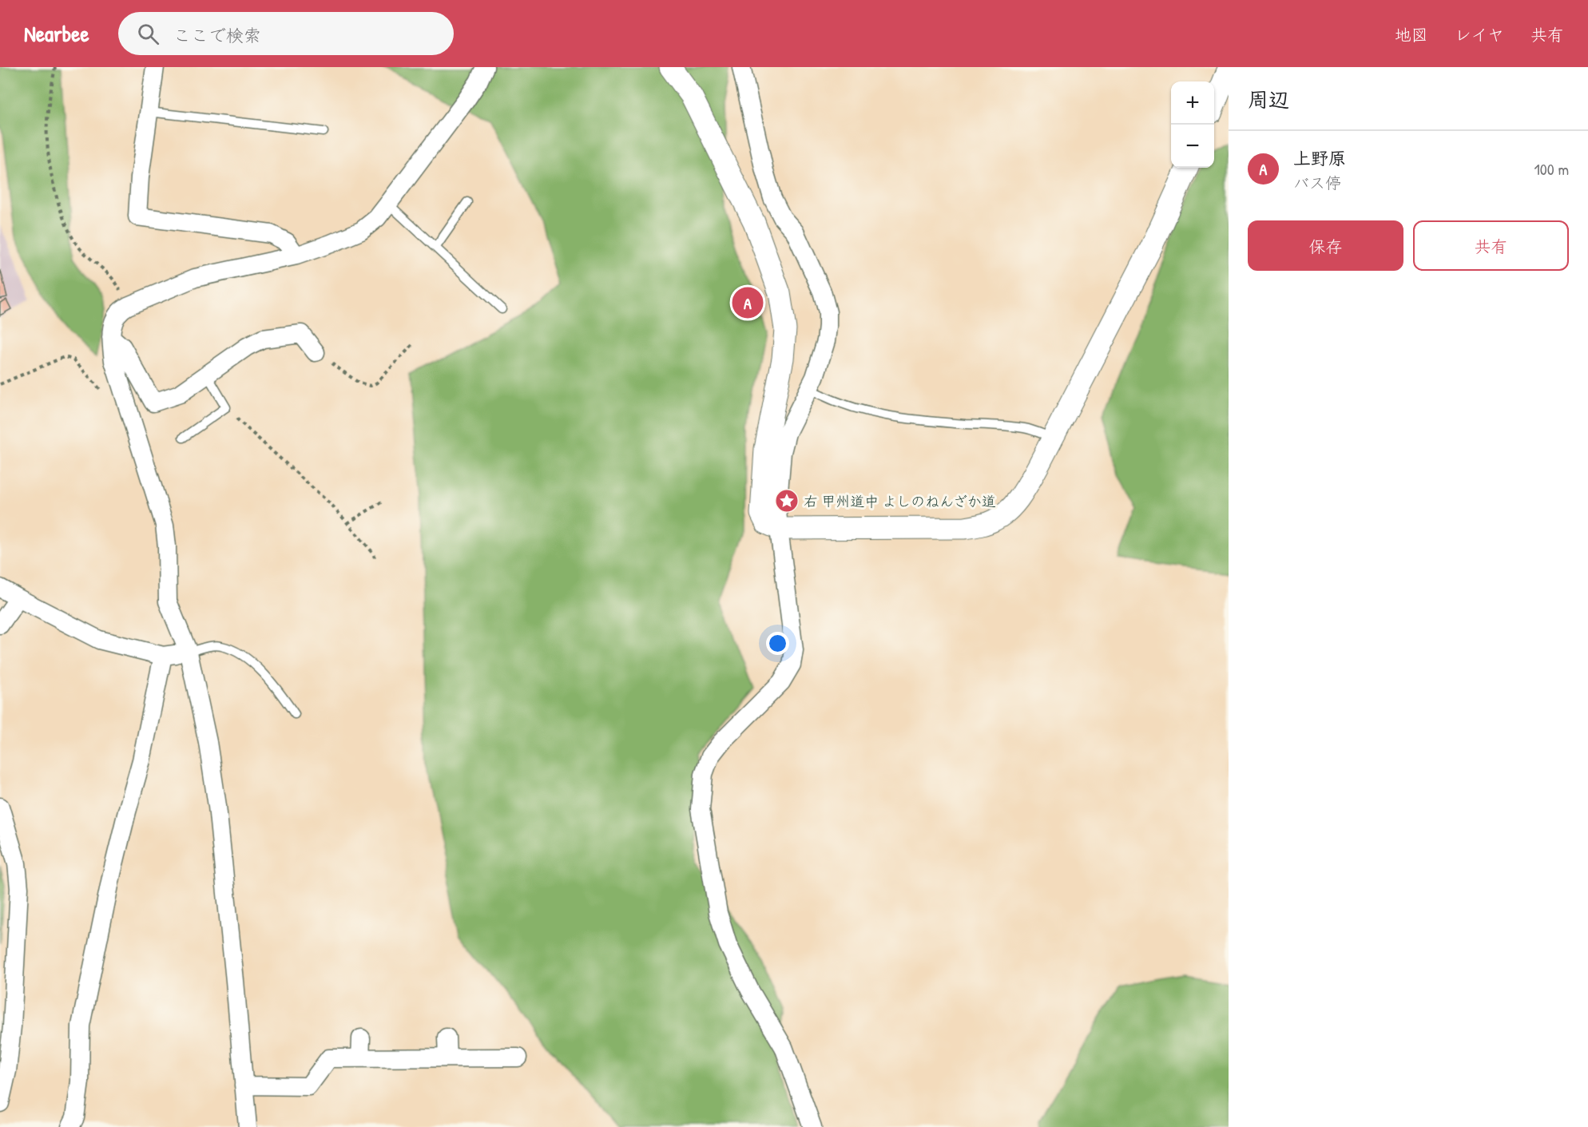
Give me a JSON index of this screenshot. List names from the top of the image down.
{
  "places": {
    "place": ["右 甲州道中 よしのねんざか道"]
  },
  "page": {
    "header": "Nearbee",
    "search": "ここで検索",
    "nav": ["地図", "レイヤ", "共有"],
    "heading": "周辺",
    "map_buttons": ["+", "−"],
    "list": [
      {
        "mark": "A",
        "name": "上野原",
        "note": "バス停",
        "value": "100 m"
      }
    ],
    "buttons": ["保存", "共有"],
    "pins": "A"
  }
}
